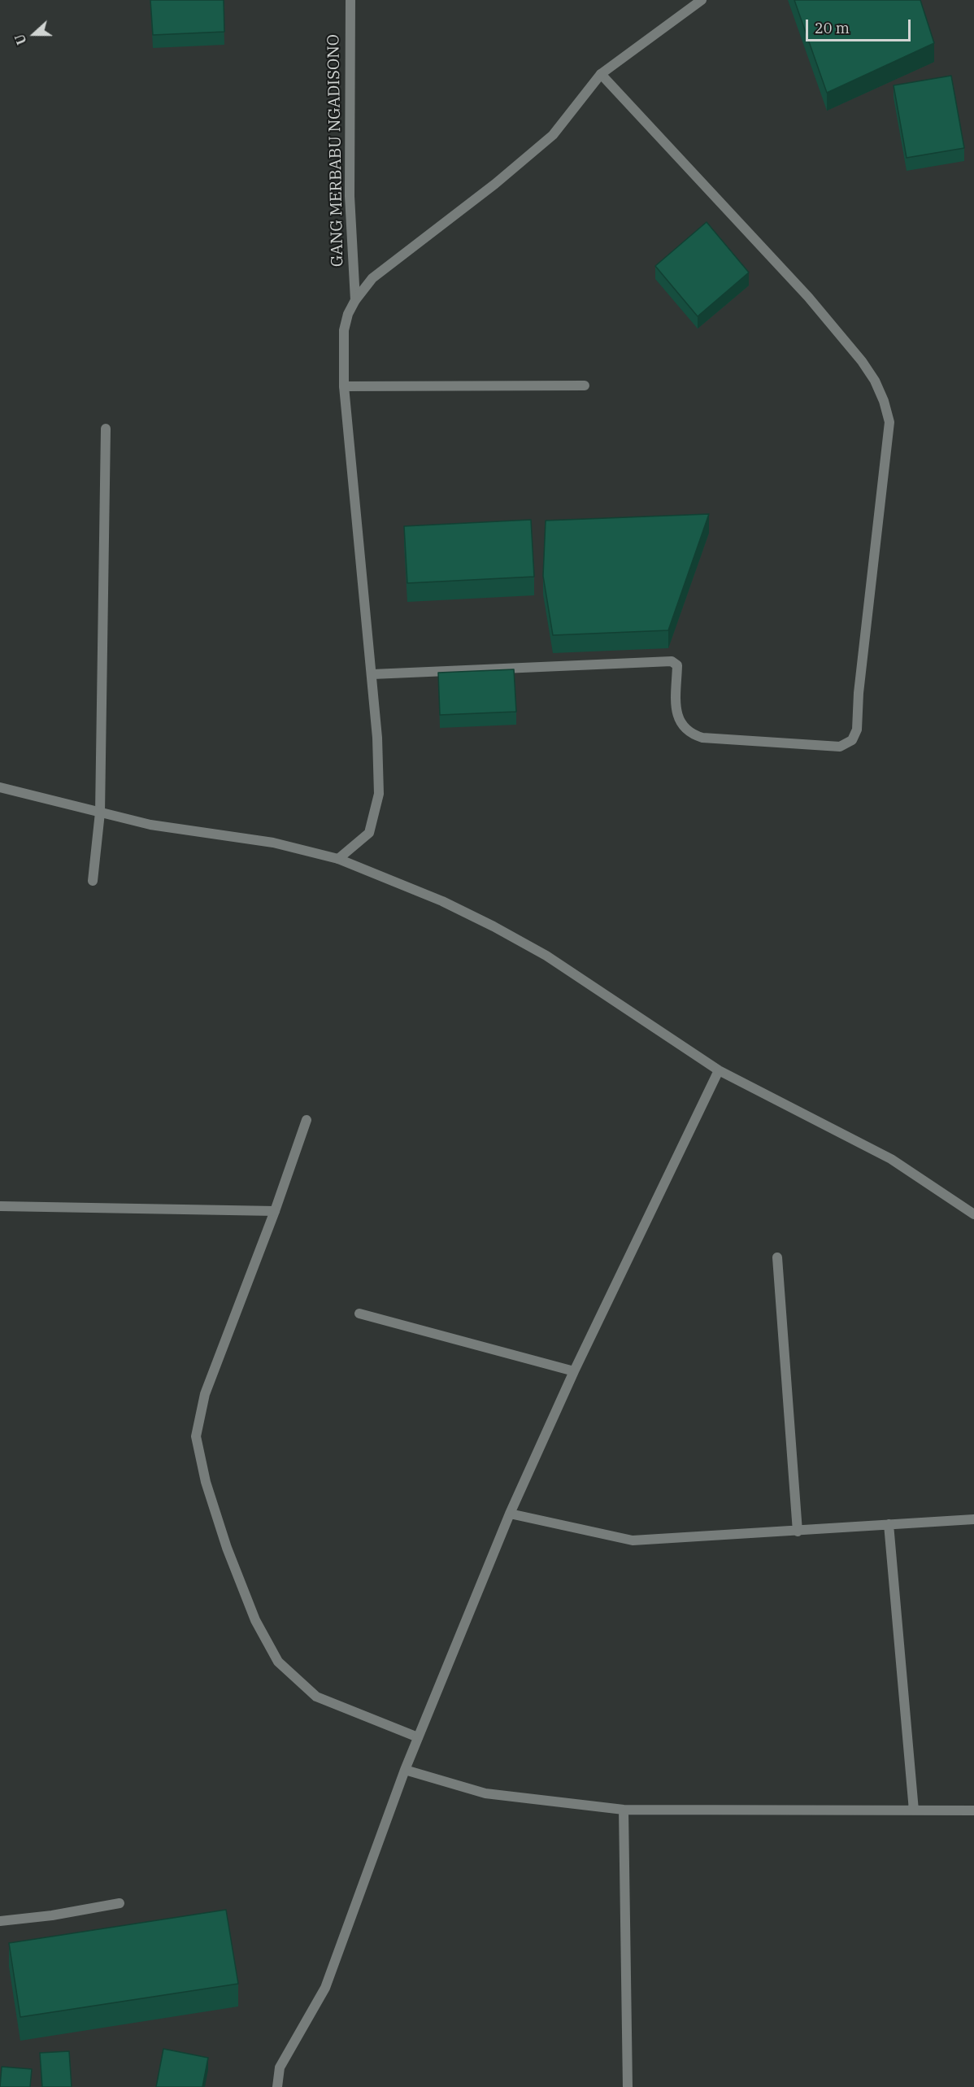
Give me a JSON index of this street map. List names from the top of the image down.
{
  "streets": {
    "street": ["GANG MERBABU NGADISONO"]
  },
  "scale_bar": "20 m",
  "north": "left"
}
